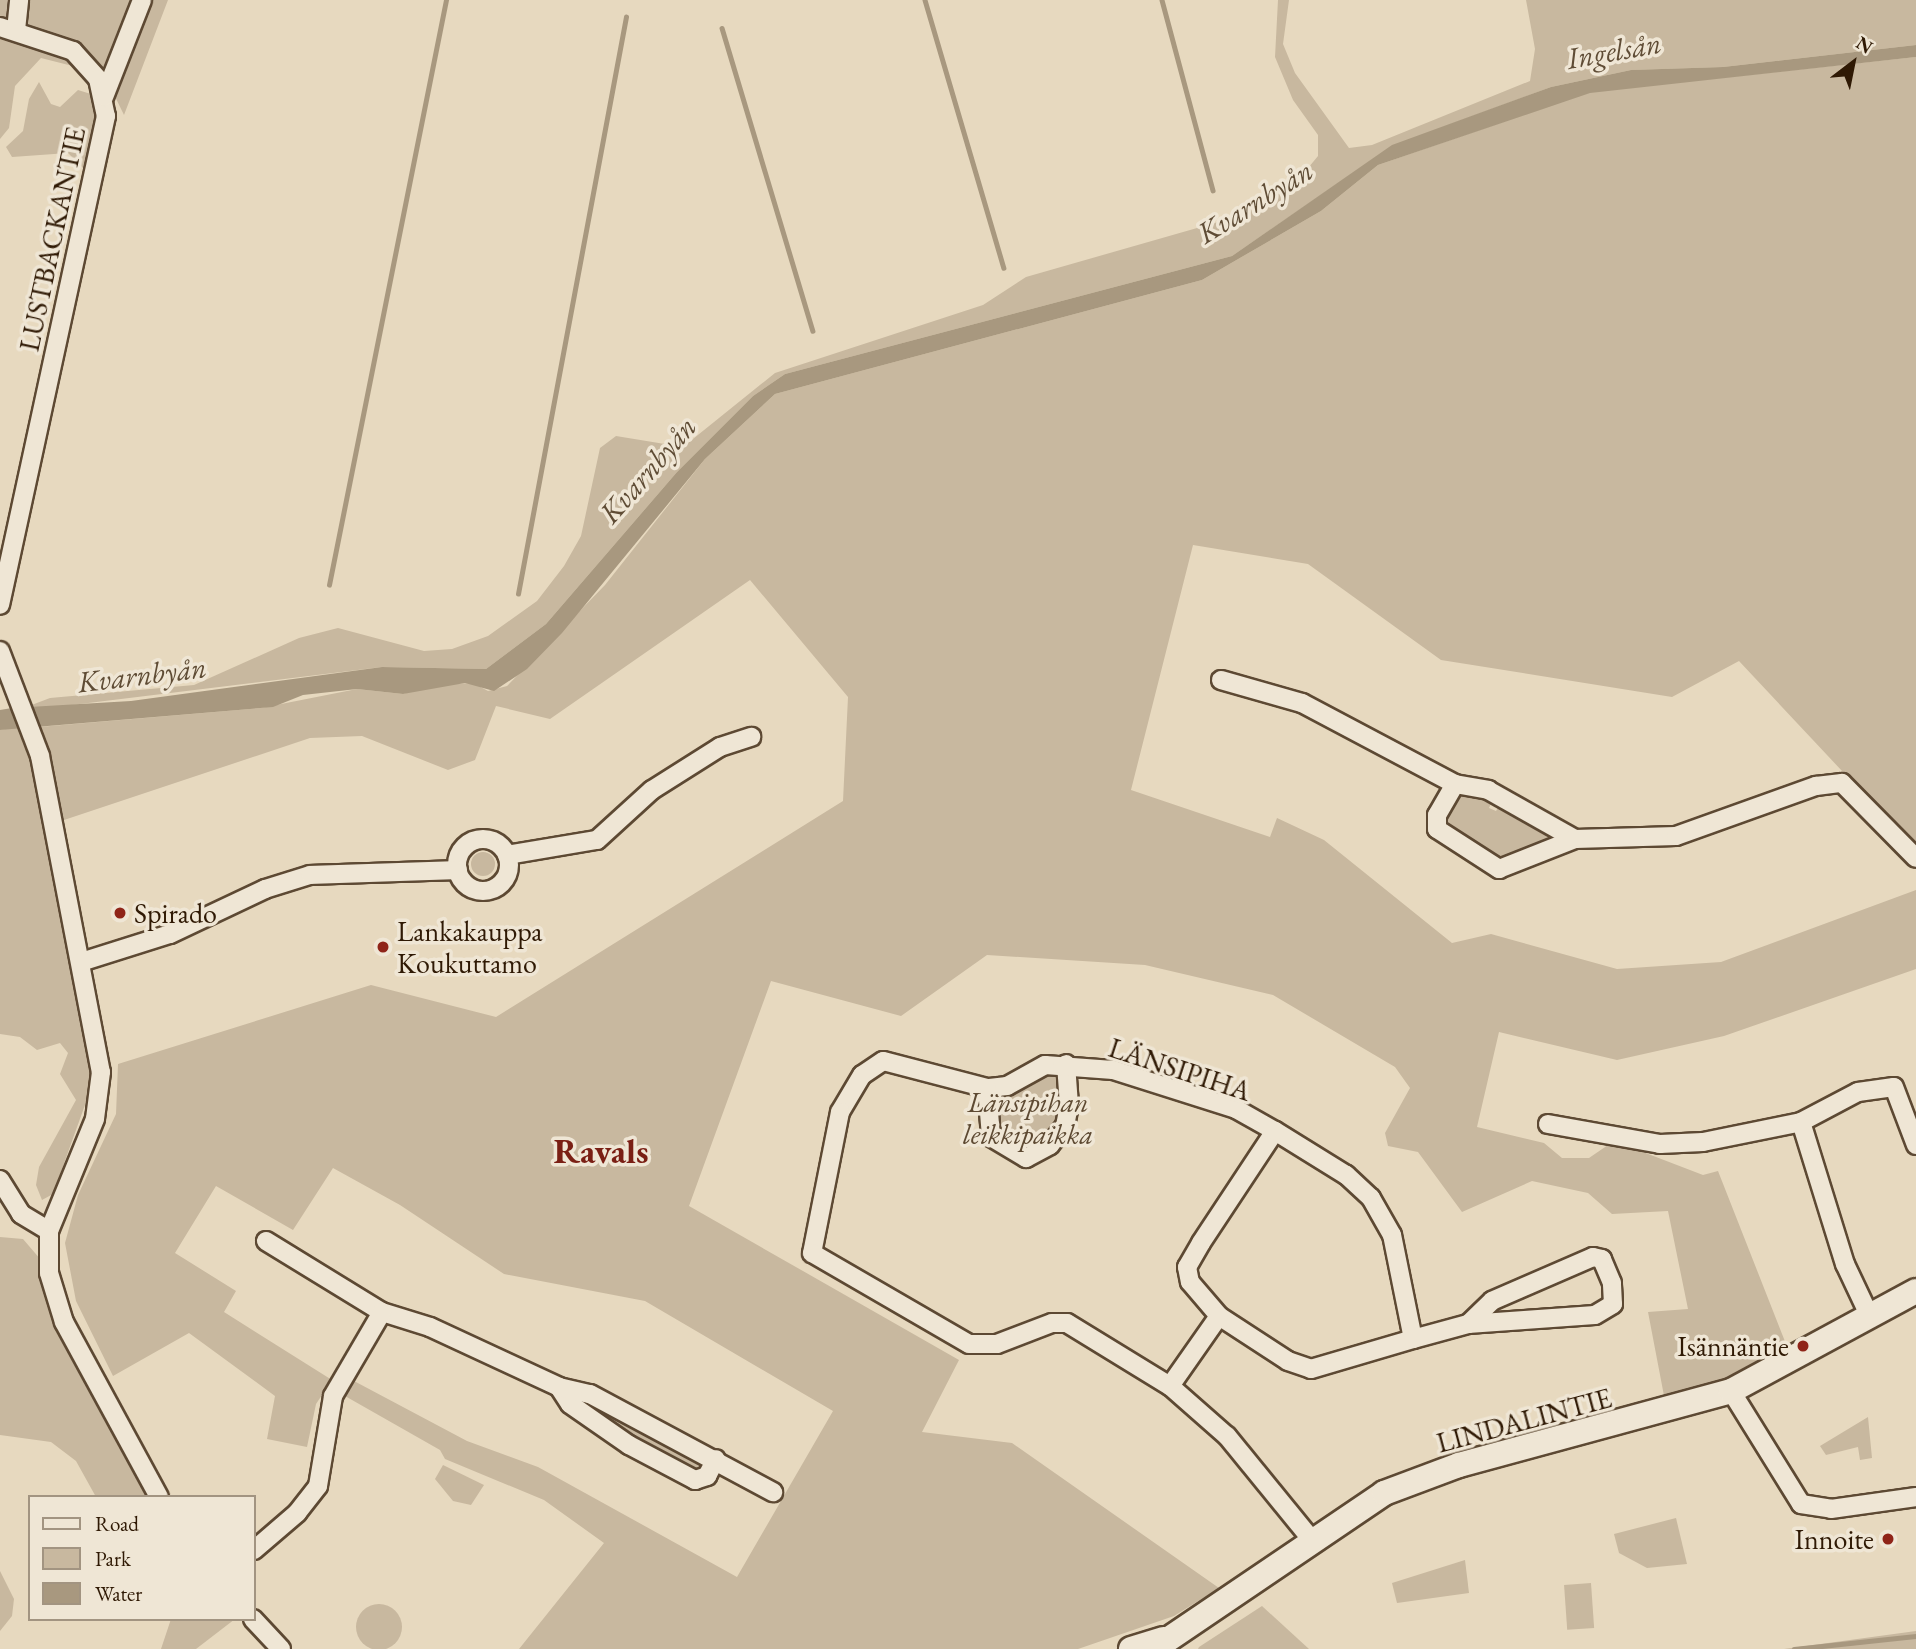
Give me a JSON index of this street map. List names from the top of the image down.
{
  "streets": {
    "street": ["LUSTBACKANTIE", "LÄNSIPIHA", "LINDALINTIE"]
  },
  "districts": ["Ravals"],
  "water": ["Ingelsån", "Kvarnbyån"],
  "parks": ["Länsipihan leikkipaikka"],
  "places": [
    "Spirado",
    "Lankakauppa Koukuttamo",
    "Isännäntie",
    "Innoite"
  ],
  "legend": ["Road", "Park", "Water"],
  "north": "top right"
}
